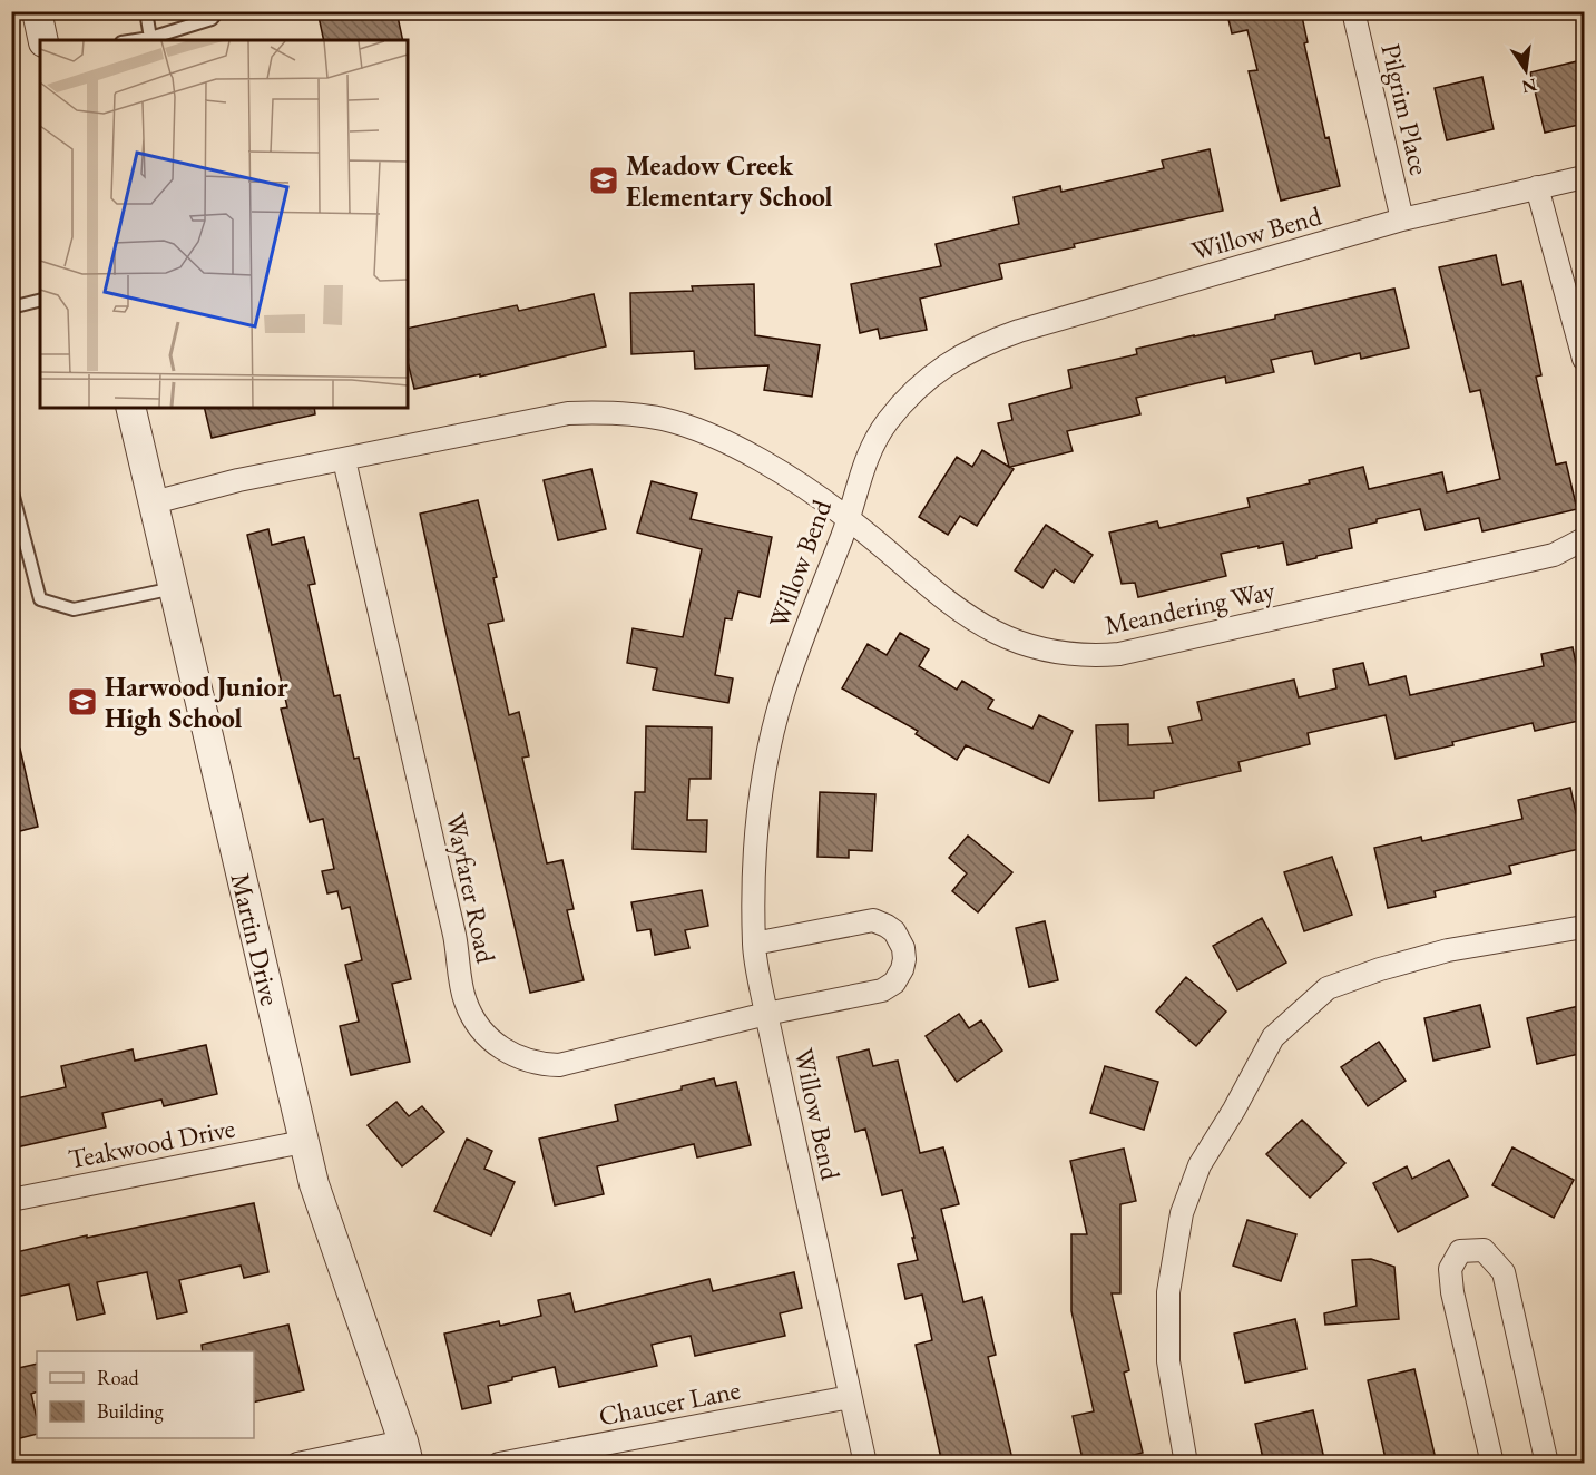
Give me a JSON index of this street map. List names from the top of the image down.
{
  "streets": {
    "street": [
      "Pilgrim Place",
      "Willow Bend",
      "Meandering Way",
      "Wayfarer Road",
      "Martin Drive",
      "Teakwood Drive",
      "Chaucer Lane"
    ]
  },
  "crossings": [
    ["Pilgrim Place", "Willow Bend"],
    ["Willow Bend", "Meandering Way"],
    ["Willow Bend", "Wayfarer Road"],
    ["Willow Bend", "Chaucer Lane"],
    ["Meandering Way", "Wayfarer Road"],
    ["Meandering Way", "Martin Drive"],
    ["Martin Drive", "Teakwood Drive"]
  ],
  "places": {
    "school or university": ["Meadow Creek Elementary School", "Harwood Junior High School"]
  },
  "legend": ["Road", "Building"],
  "north": "bottom"
}
